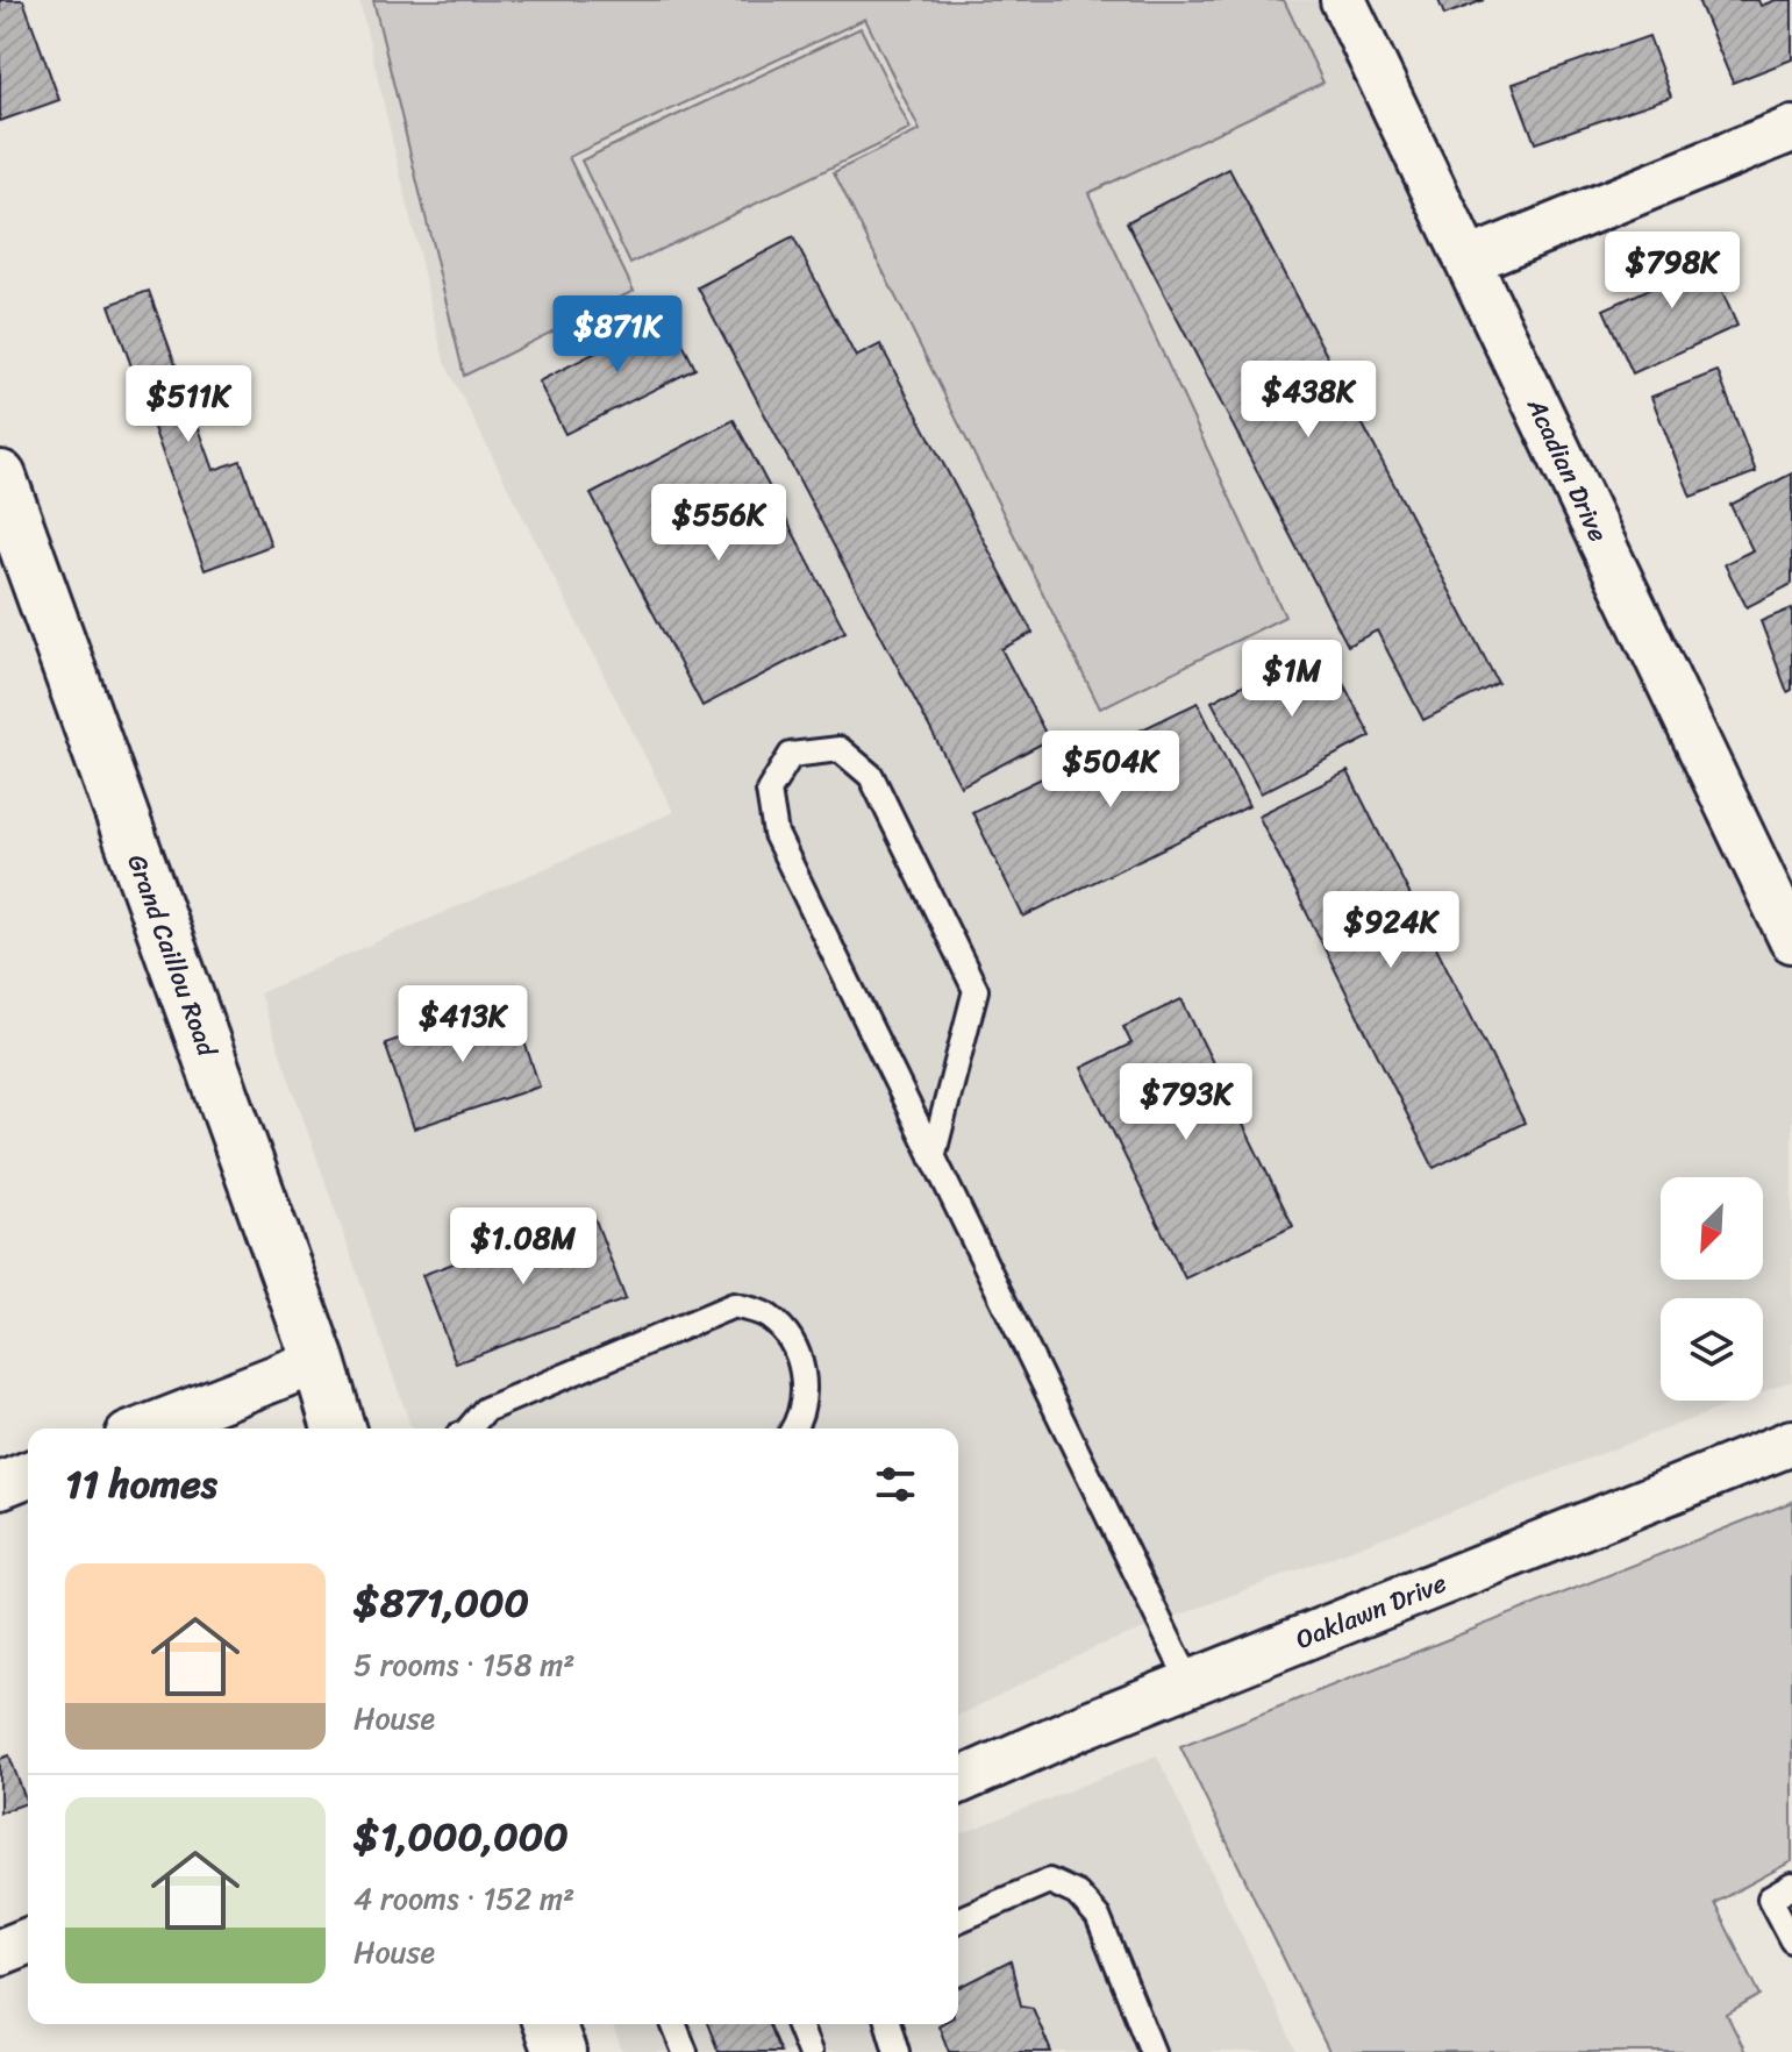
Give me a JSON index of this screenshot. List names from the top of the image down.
{
  "streets": {
    "main road": ["Grand Caillou Road"],
    "street": ["Acadian Drive", "Oaklawn Drive"]
  },
  "north": "bottom left",
  "page": {
    "price": [
      "$798K",
      "$871K",
      "$438K",
      "$511K",
      "$556K",
      "$1M",
      "$504K",
      "$924K",
      "$413K",
      "$793K",
      "$1.08M"
    ],
    "heading": "11 homes",
    "list": [
      {
        "name": "$871,000",
        "note": "5 rooms · 158 m² · House"
      },
      {
        "name": "$1,000,000",
        "note": "4 rooms · 152 m² · House"
      }
    ]
  }
}
